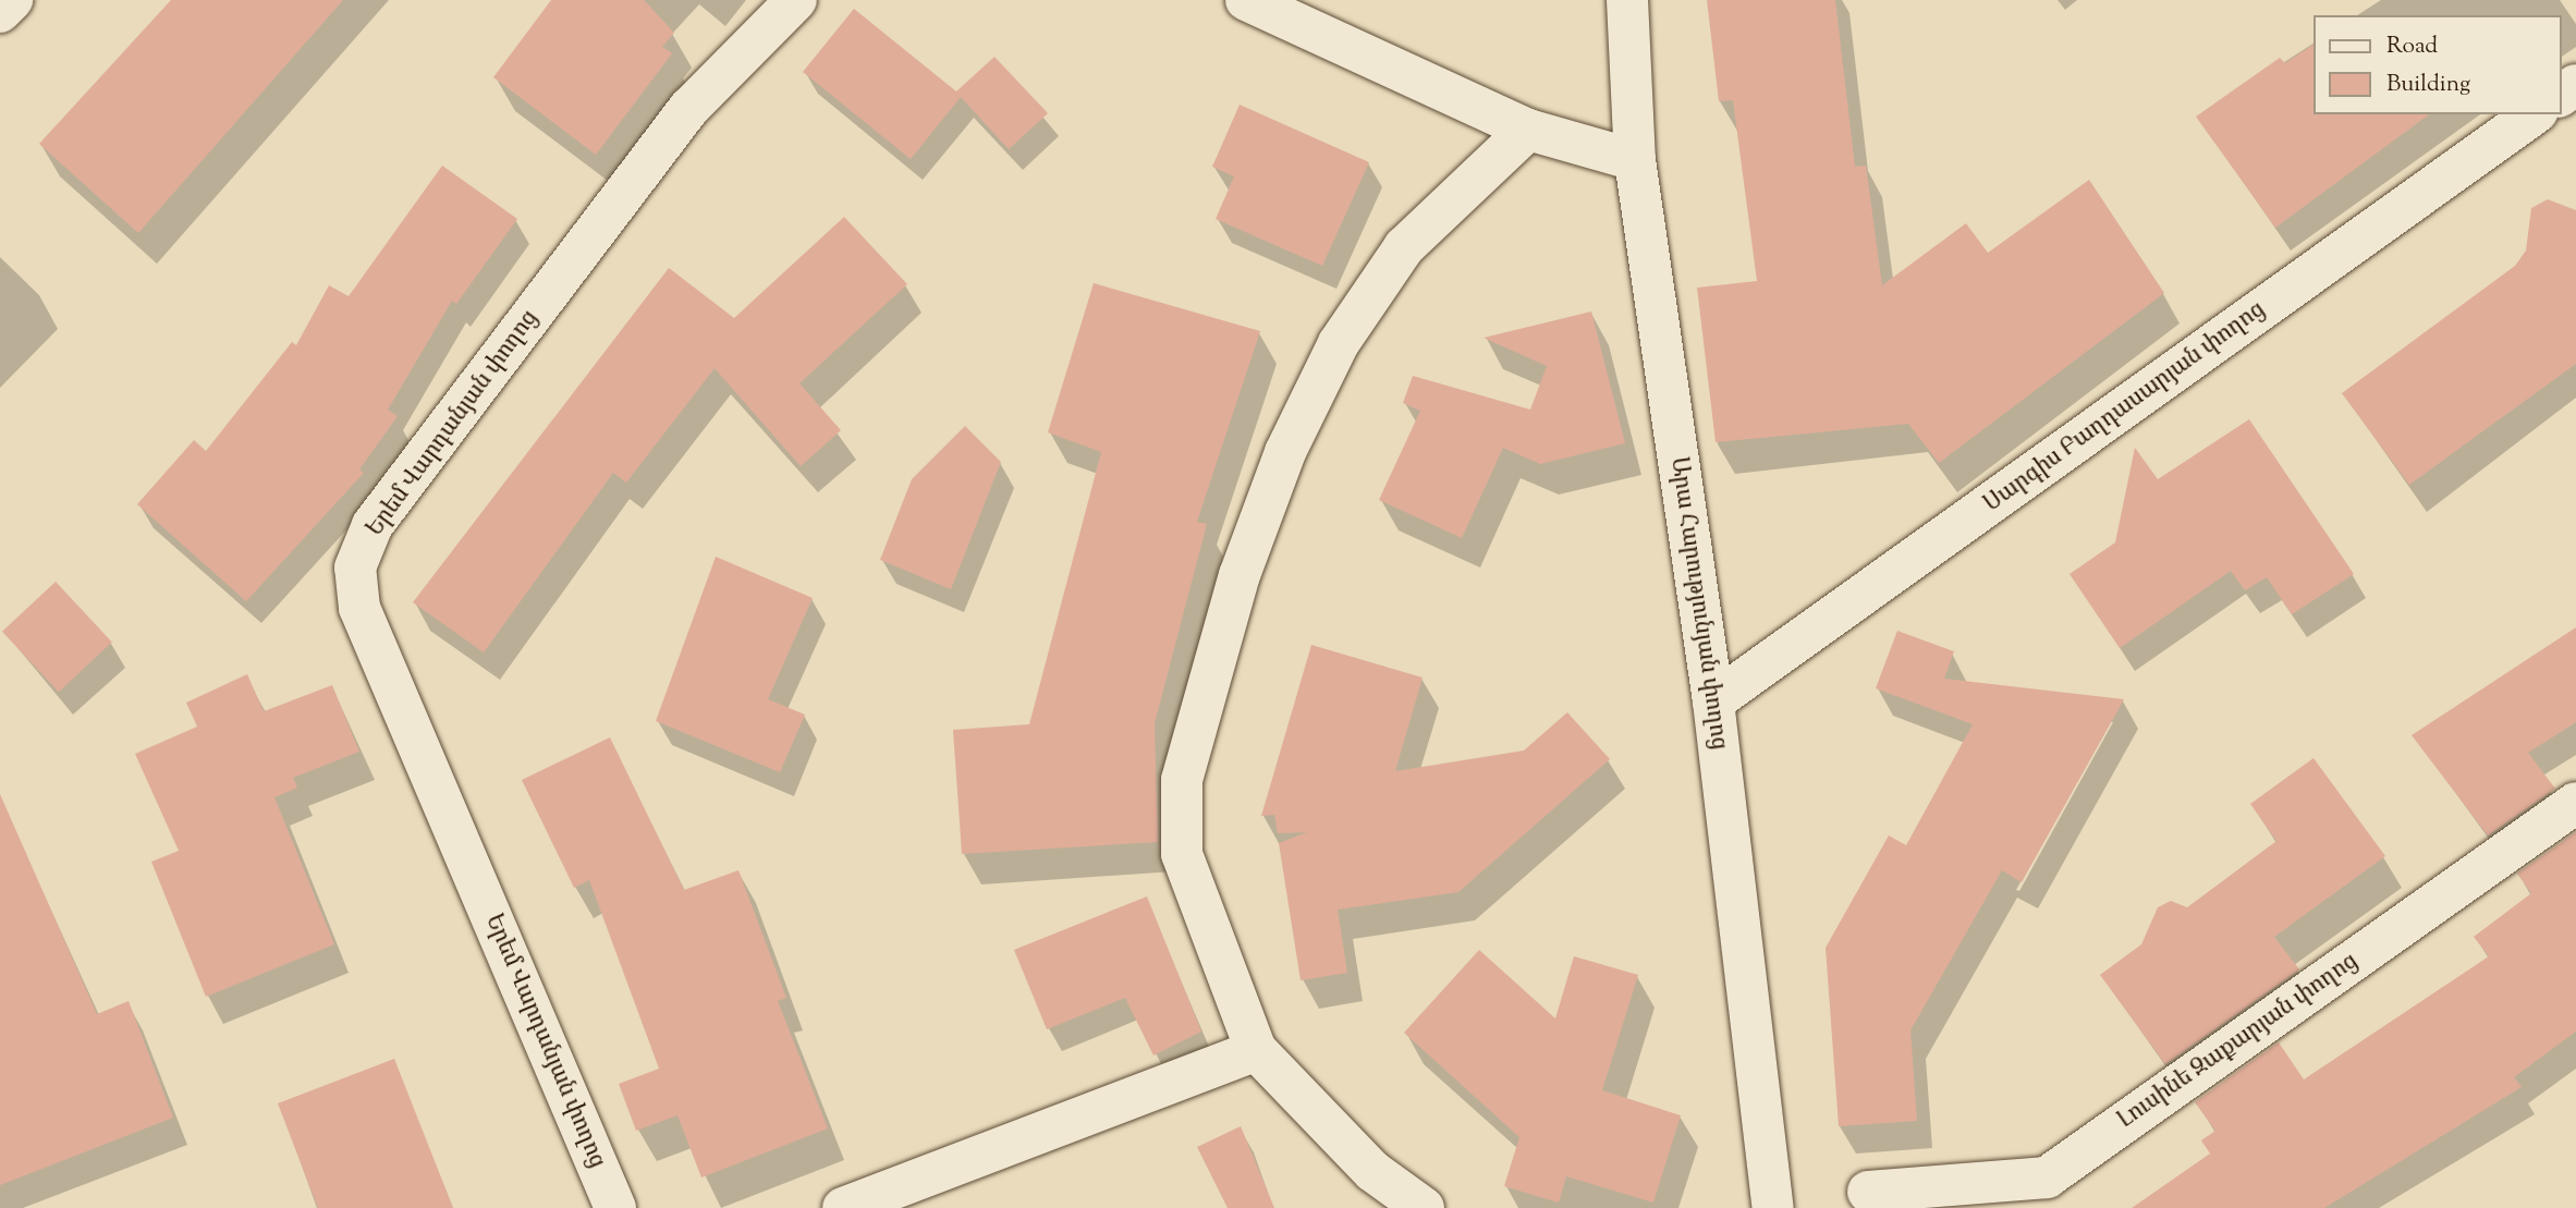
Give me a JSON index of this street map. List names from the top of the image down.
{
  "streets": {
    "street": [
      "Սարգիս Բաղդասարյան փողոց",
      "Երեմ Վարդանյան փողոց",
      "Արա Հարությունյան փողոց",
      "Լուսինե Զաքարյան փողոց"
    ]
  },
  "crossings": [
    ["Սարգիս Բաղդասարյան փողոց", "Արա Հարությունյան փողոց"]
  ],
  "legend": ["Road", "Building"]
}
